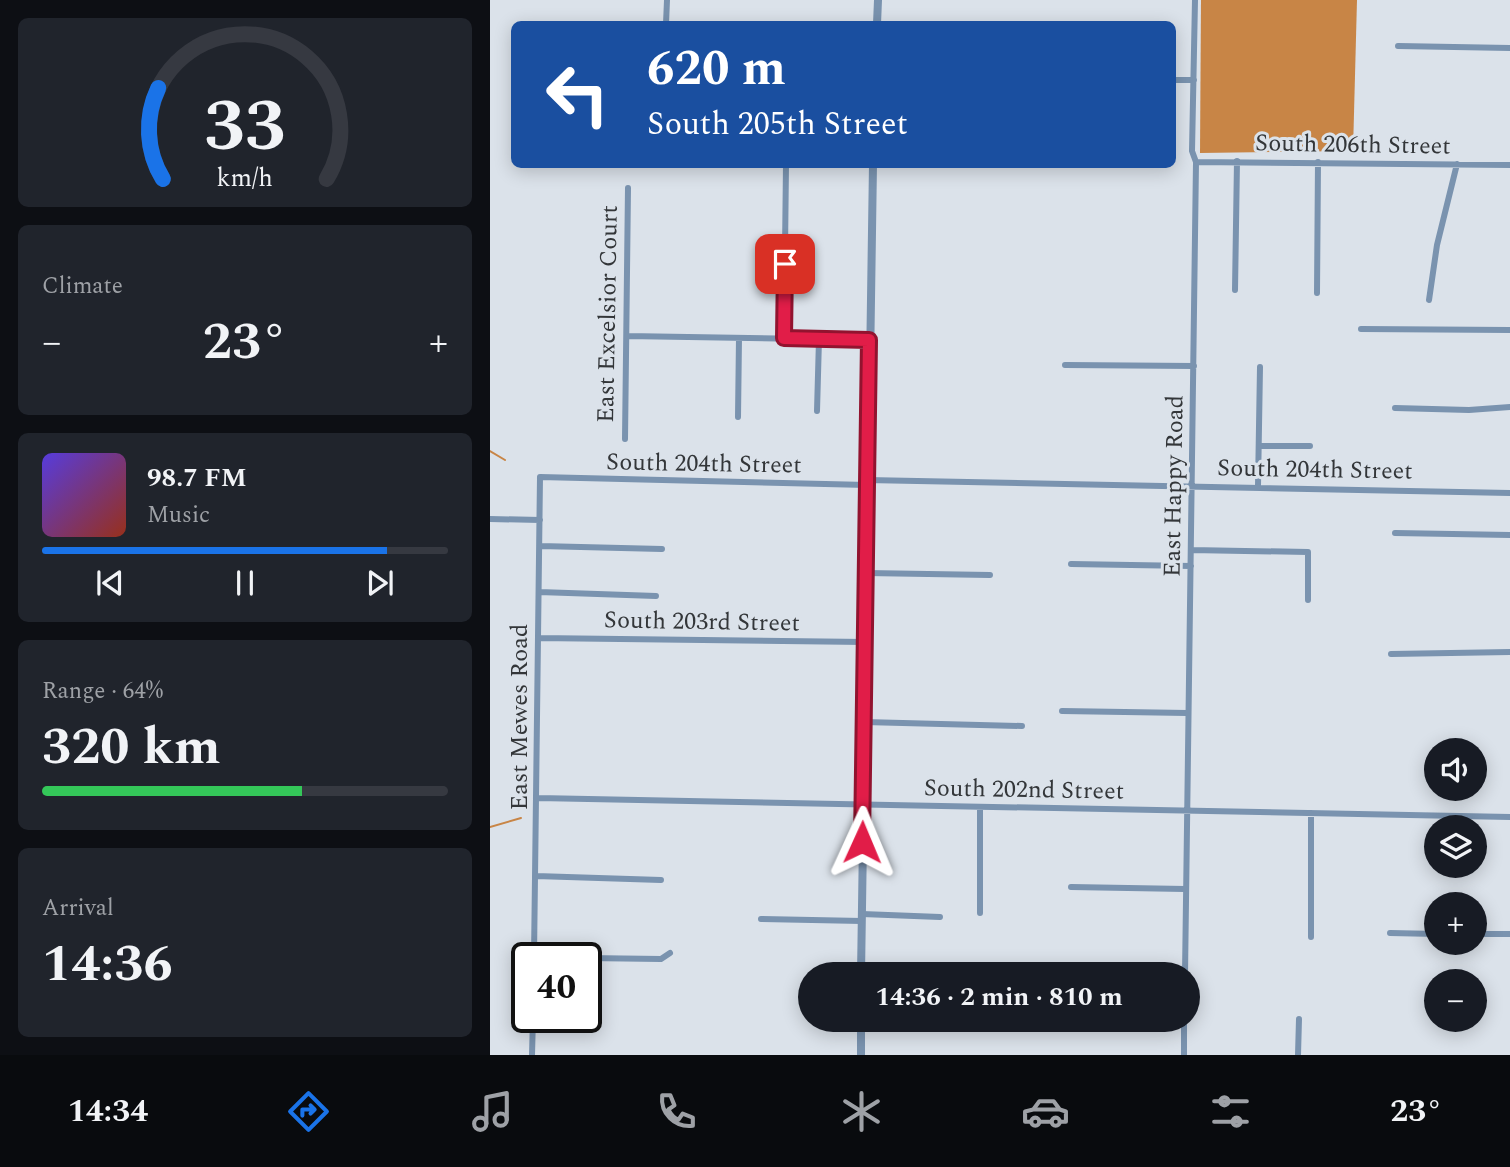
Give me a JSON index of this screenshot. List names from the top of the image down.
{
  "streets": {
    "street": [
      "South 206th Street",
      "East Excelsior Court",
      "South 204th Street",
      "East Happy Road",
      "South 203rd Street",
      "East Mewes Road",
      "South 202nd Street"
    ]
  },
  "crossings": [
    ["South 206th Street", "East Happy Road"],
    ["South 204th Street", "East Happy Road"],
    ["South 204th Street", "East Mewes Road"],
    ["East Happy Road", "South 202nd Street"],
    ["South 203rd Street", "East Mewes Road"],
    ["East Mewes Road", "South 202nd Street"]
  ],
  "page": {
    "turn": ["620 m", "South 205th Street"],
    "tile": [
      "Climate",
      ["Range · 64%", "320 km"],
      ["Arrival", "14:36"]
    ],
    "heat": ["−", "23°", "+"],
    "song": ["98.7 FM", "Music"],
    "map_buttons": ["+", "−"],
    "limit": "40",
    "trip": "14:36 · 2 min · 810 m",
    "tabs": ["14:34", "23°"],
    "gauge": ["33", "km/h"]
  }
}
